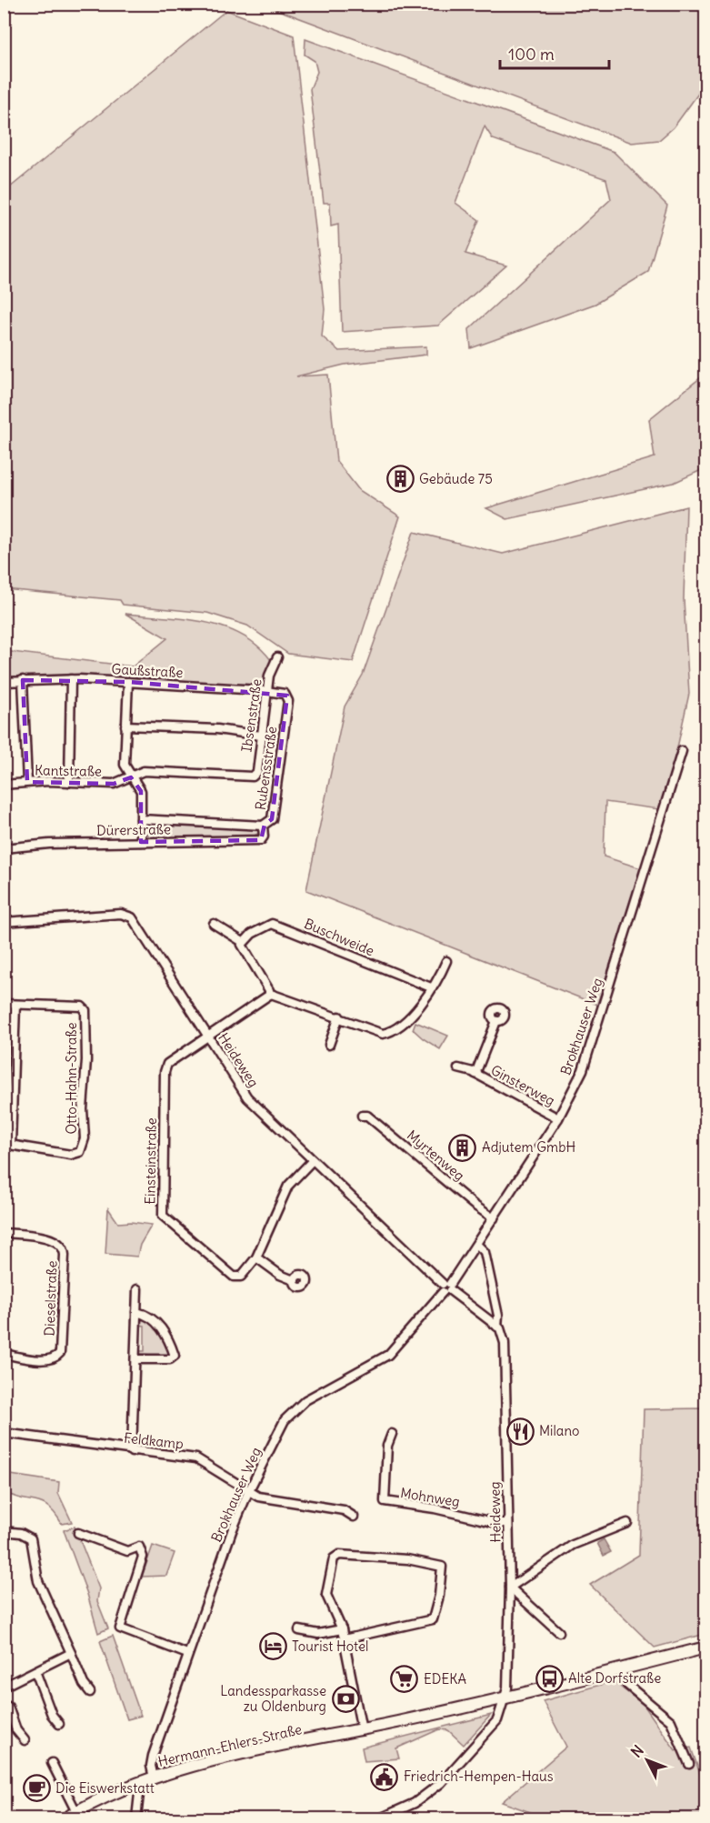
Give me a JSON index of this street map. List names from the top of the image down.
{
  "streets": {
    "street": [
      "Gaußstraße",
      "Ibsenstraße",
      "Rubensstraße",
      "Kantstraße",
      "Dürerstraße",
      "Buschweide",
      "Brokhauser Weg",
      "Heideweg",
      "Otto-Hahn-Straße",
      "Ginsterweg",
      "Myrtenweg",
      "Einsteinstraße",
      "Dieselstraße",
      "Feldkamp",
      "Mohnweg",
      "Hermann-Ehlers-Straße"
    ]
  },
  "crossings": [
    ["Gaußstraße", "Ibsenstraße"],
    ["Gaußstraße", "Rubensstraße"],
    ["Ibsenstraße", "Kantstraße"],
    ["Rubensstraße", "Dürerstraße"],
    ["Brokhauser Weg", "Heideweg"],
    ["Brokhauser Weg", "Ginsterweg"],
    ["Brokhauser Weg", "Myrtenweg"],
    ["Brokhauser Weg", "Feldkamp"],
    ["Brokhauser Weg", "Hermann-Ehlers-Straße"],
    ["Heideweg", "Einsteinstraße"],
    ["Heideweg", "Mohnweg"],
    ["Heideweg", "Hermann-Ehlers-Straße"]
  ],
  "places": {
    "building": ["Gebäude 75", "Adjutem GmbH"],
    "restaurant": ["Milano"],
    "hotel": ["Tourist Hotel"],
    "bus stop": ["Alte Dorfstraße"],
    "supermarket": ["EDEKA"],
    "bank": ["Landessparkasse zu Oldenburg"],
    "public building": ["Friedrich-Hempen-Haus"],
    "cafe": ["Die Eiswerkstatt"]
  },
  "scale_bar": "100 m",
  "north": "top left"
}
